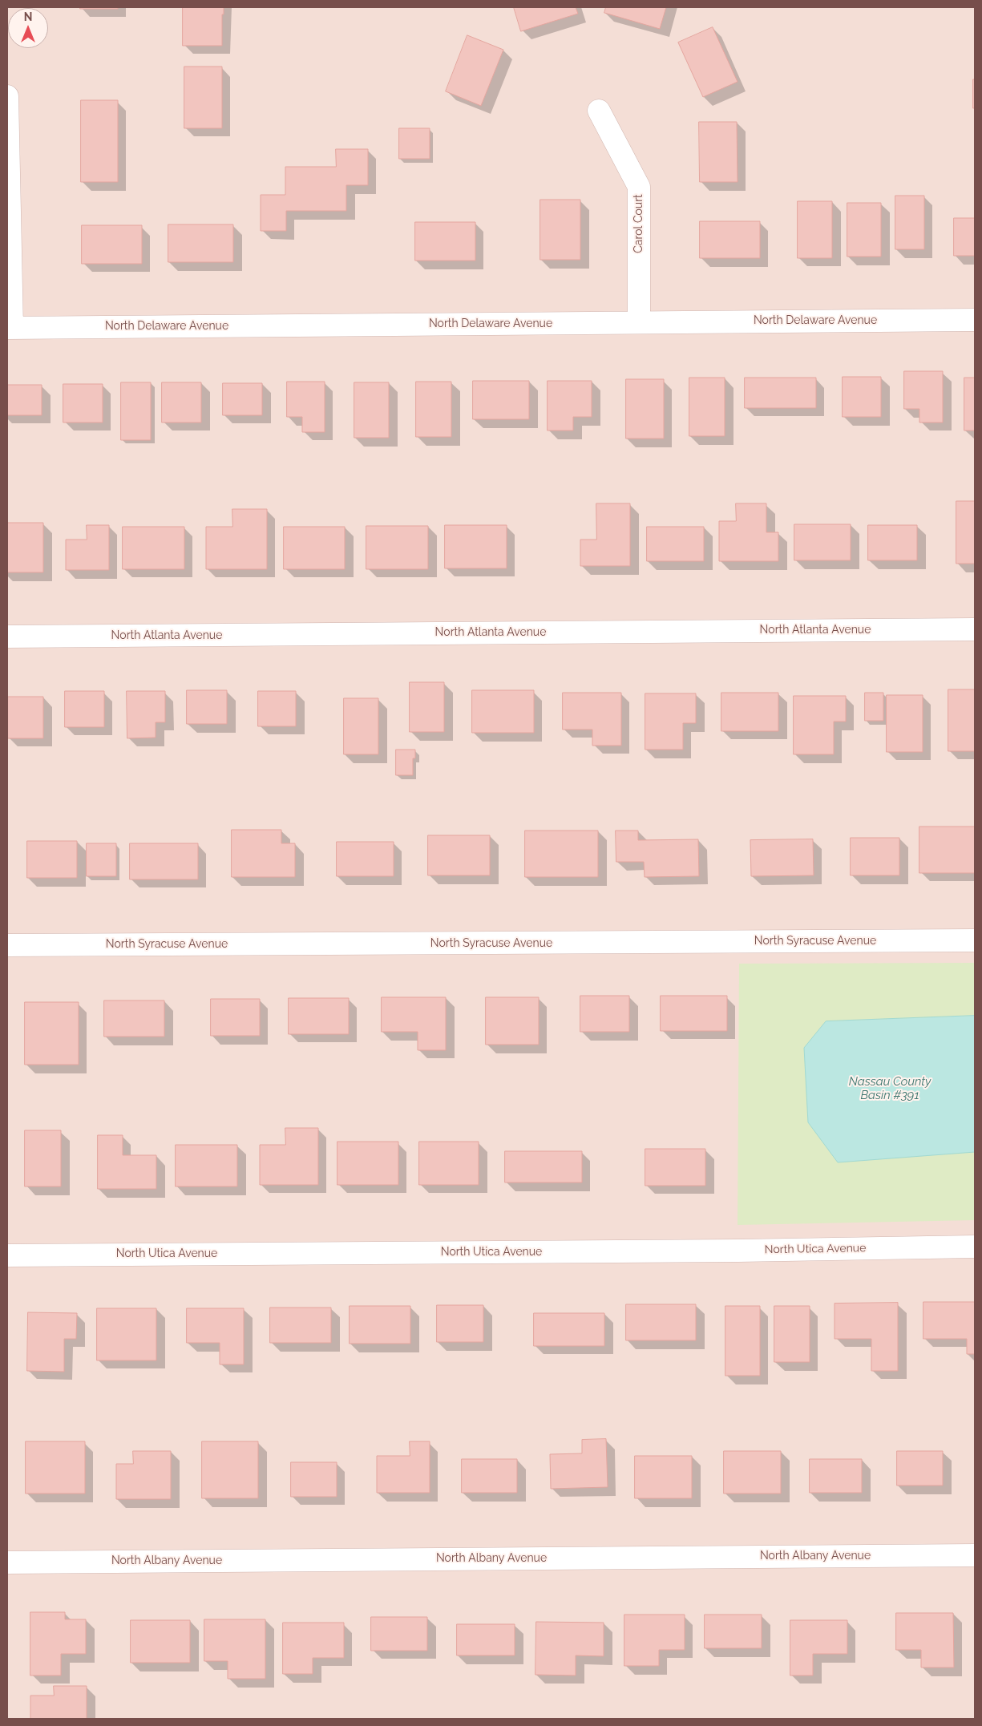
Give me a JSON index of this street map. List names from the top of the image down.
{
  "streets": {
    "street": [
      "Carol Court",
      "North Delaware Avenue",
      "North Atlanta Avenue",
      "North Syracuse Avenue",
      "North Utica Avenue",
      "North Albany Avenue"
    ]
  },
  "crossings": [
    ["Carol Court", "North Delaware Avenue"]
  ],
  "water": ["Nassau County Basin #391"],
  "north": "top"
}
